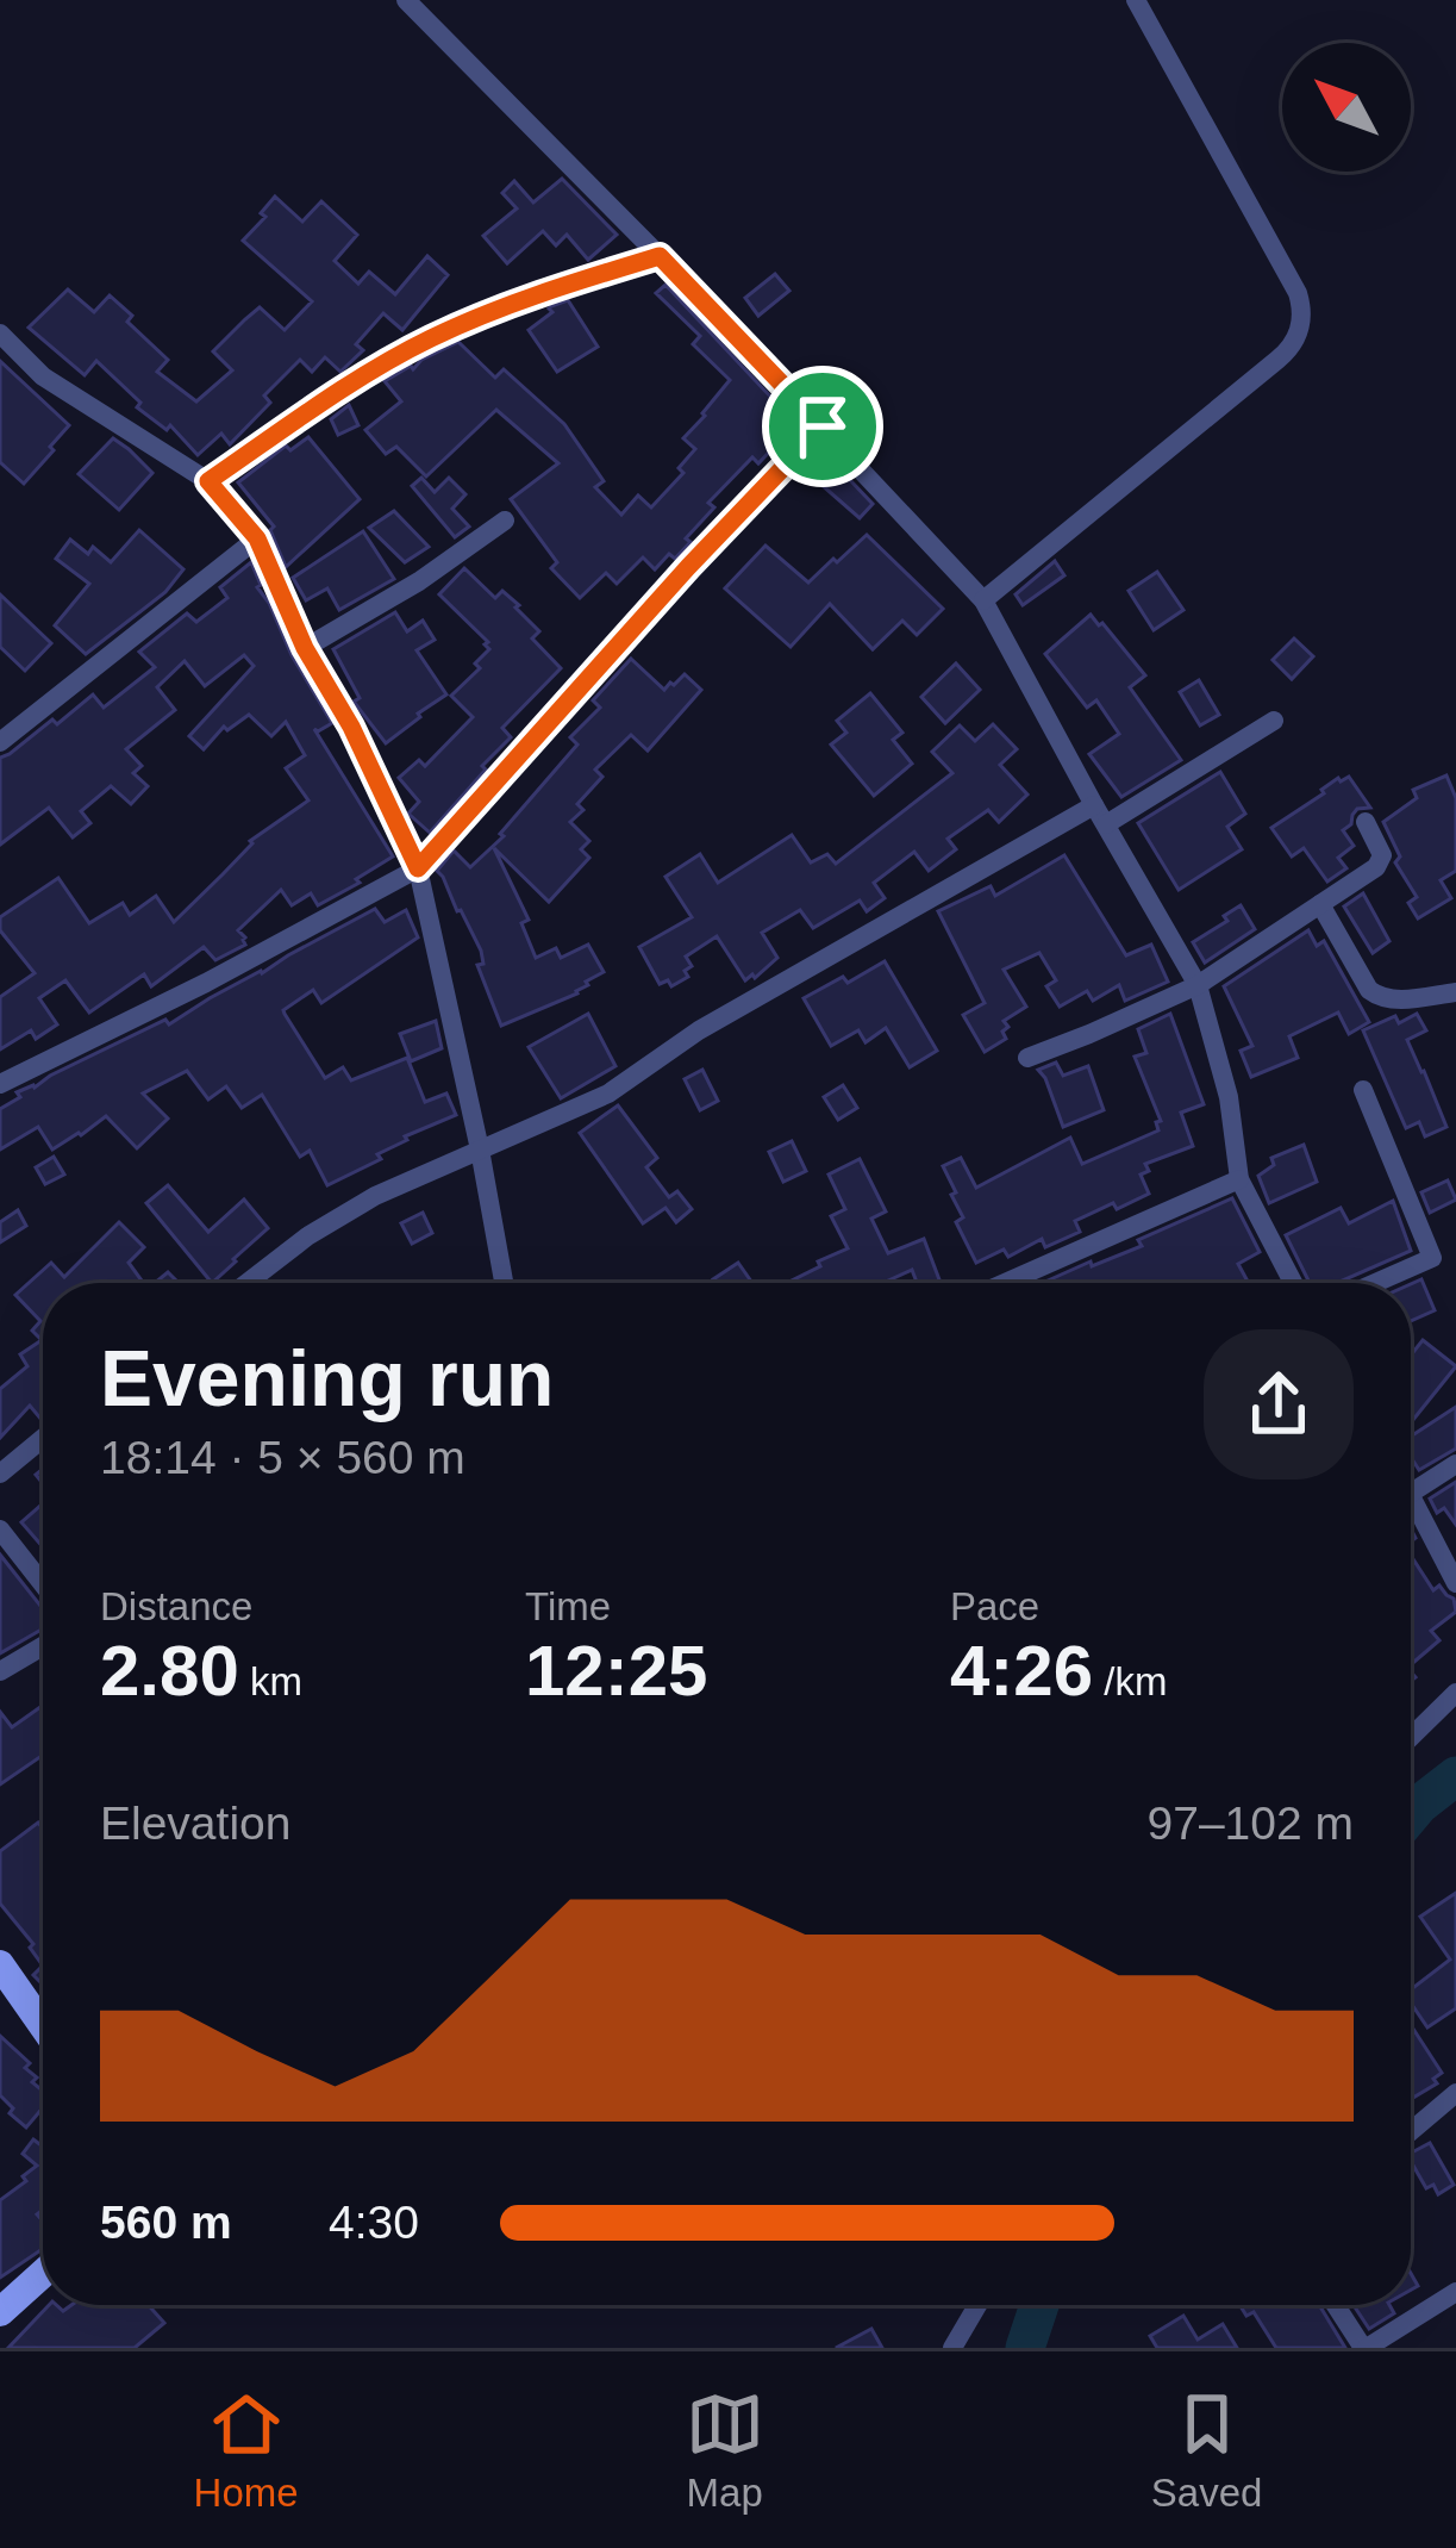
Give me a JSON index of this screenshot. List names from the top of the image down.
{
  "north": "top left",
  "page": {
    "heading": ["Evening run", "18:14 · 5 × 560 m"],
    "stats": [
      ["Distance", "2.80 km"],
      ["Time", "12:25"],
      ["Pace", "4:26 /km"]
    ],
    "chart": ["Elevation", "97–102 m"],
    "list": [
      {
        "name": "560 m",
        "note": "4:30"
      }
    ],
    "tabs": ["Home", "Map", "Saved"]
  }
}
